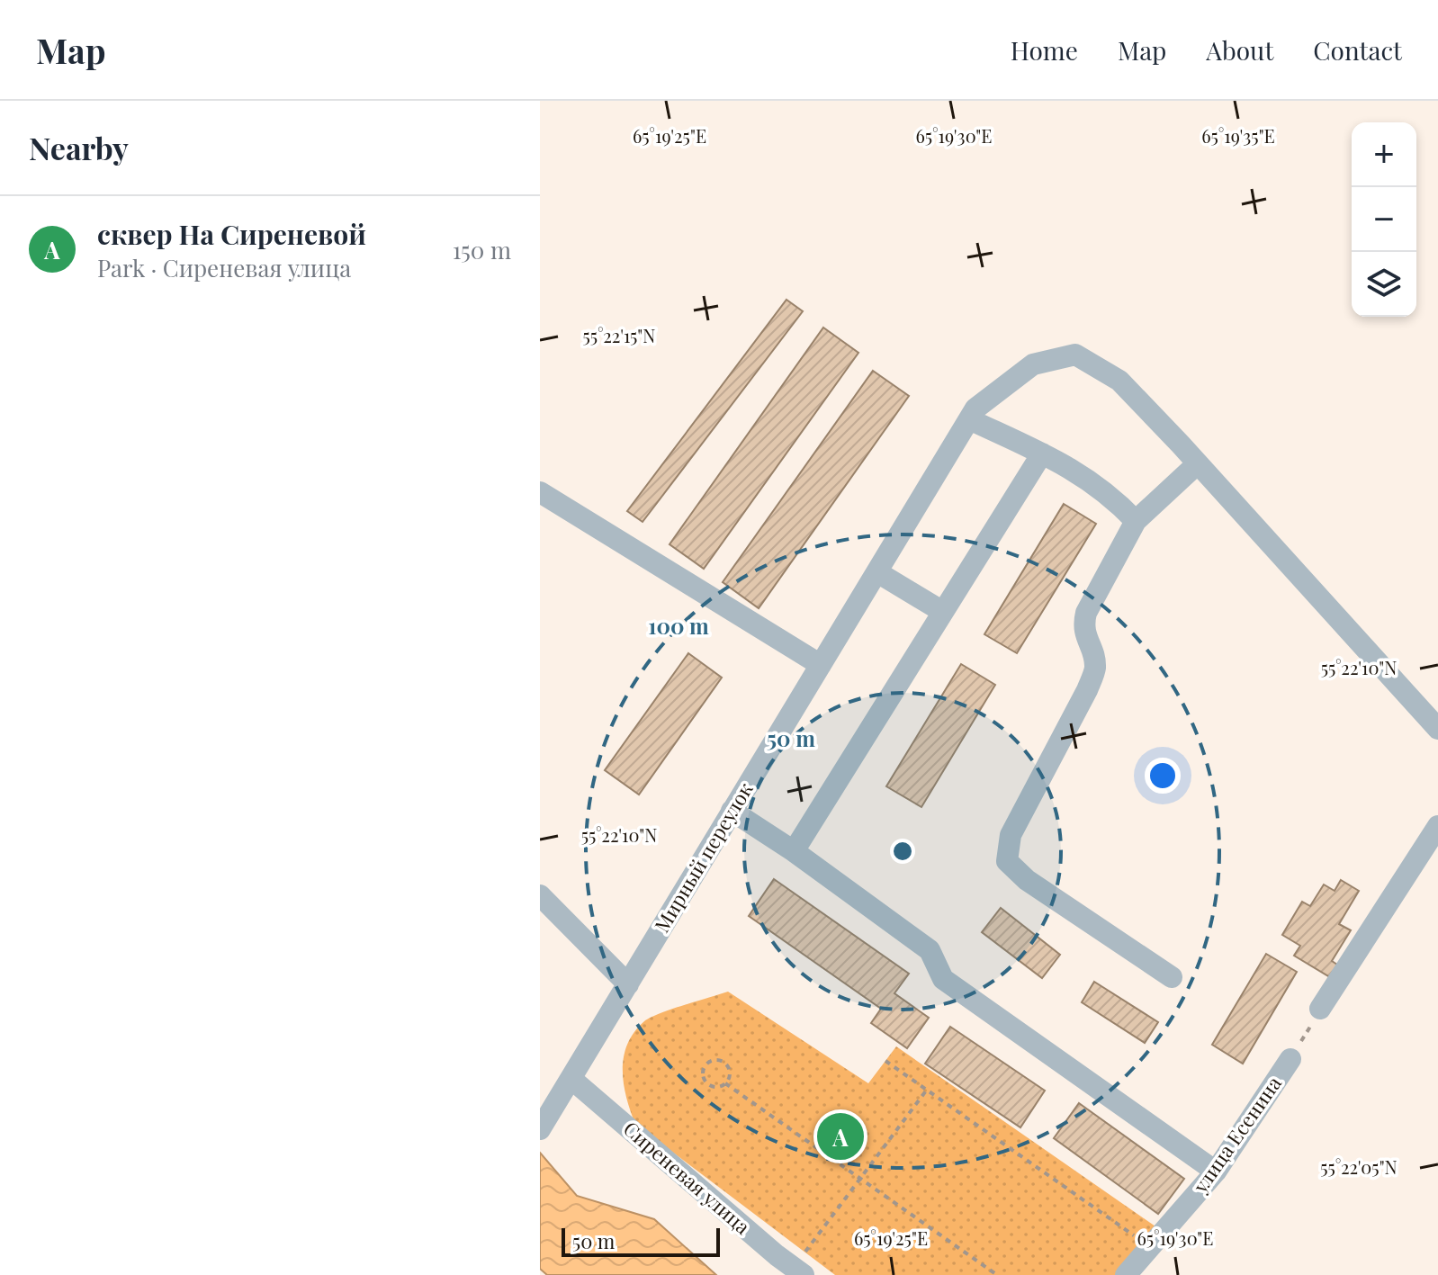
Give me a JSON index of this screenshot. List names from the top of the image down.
{
  "streets": {
    "street": ["Мирный переулок", "улица Есенина", "Сиреневая улица"]
  },
  "crossings": [
    ["Мирный переулок", "Сиреневая улица"]
  ],
  "scale_bar": "50 m",
  "page": {
    "header": "Map",
    "nav": [
      "Home",
      "Map",
      "About",
      "Contact"
    ],
    "heading": "Nearby",
    "map_buttons": ["+", "−"],
    "list": [
      {
        "mark": "A",
        "name": "сквер На Сиреневой",
        "note": "Park · Сиреневая улица",
        "value": "150 m"
      }
    ],
    "pins": "A",
    "scale": "50 m"
  },
  "coordinates": [
    "65°19'25\"E",
    "65°19'30\"E",
    "65°19'35\"E",
    "55°22'15\"N",
    "55°22'10\"N",
    "55°22'05\"N"
  ],
  "rings": ["100 m", "50 m"]
}
